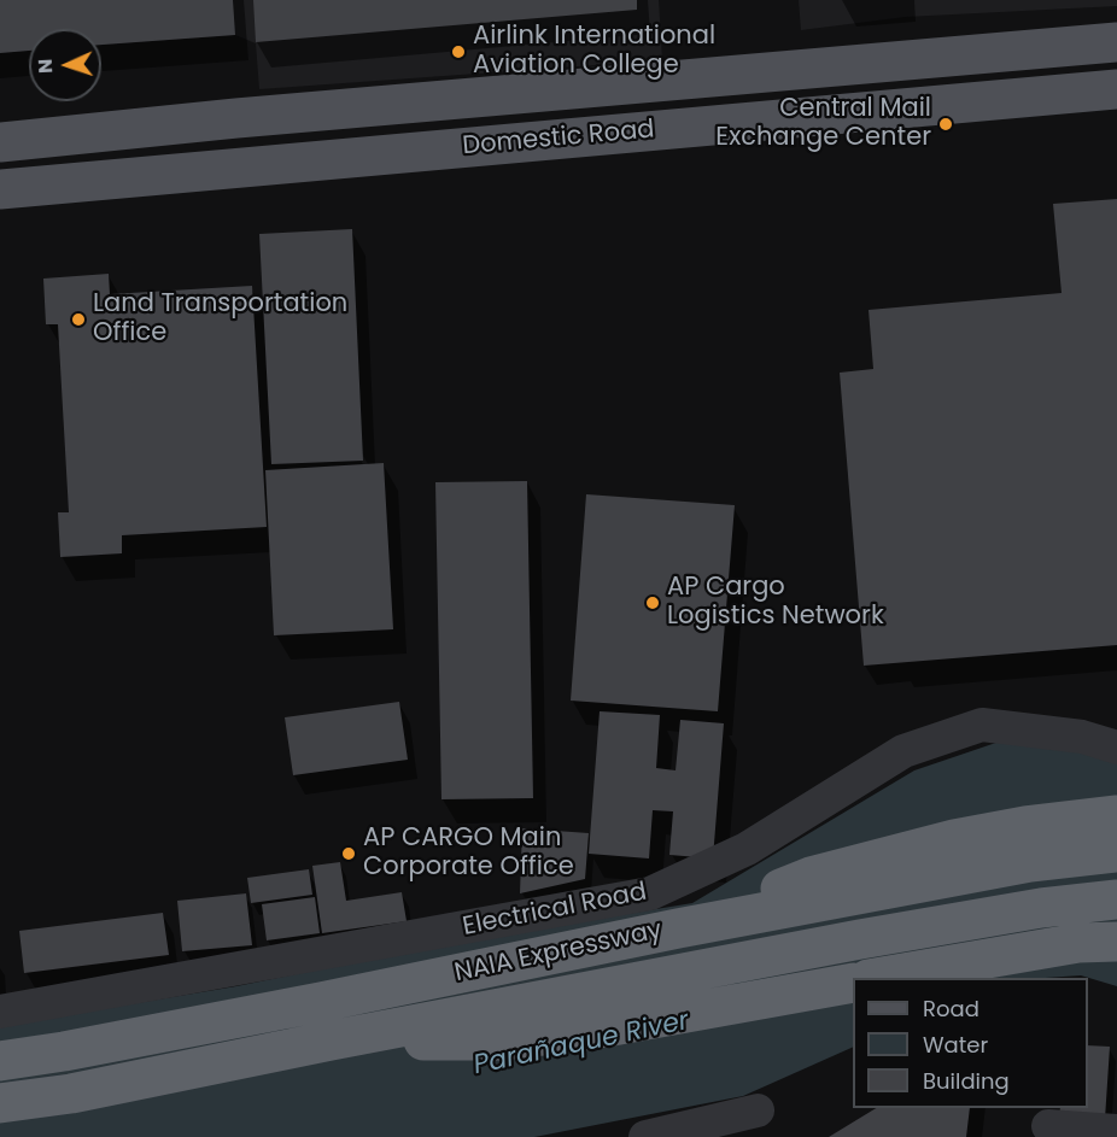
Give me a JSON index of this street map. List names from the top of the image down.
{
  "streets": {
    "highway": ["NAIA Expressway"],
    "main road": ["Domestic Road"],
    "street": ["Electrical Road"]
  },
  "water": ["Parañaque River"],
  "places": [
    "Airlink International Aviation College",
    "Central Mail Exchange Center",
    "Land Transportation Office",
    "AP Cargo Logistics Network",
    "AP CARGO Main Corporate Office"
  ],
  "legend": ["Road", "Water", "Building"],
  "north": "left"
}
